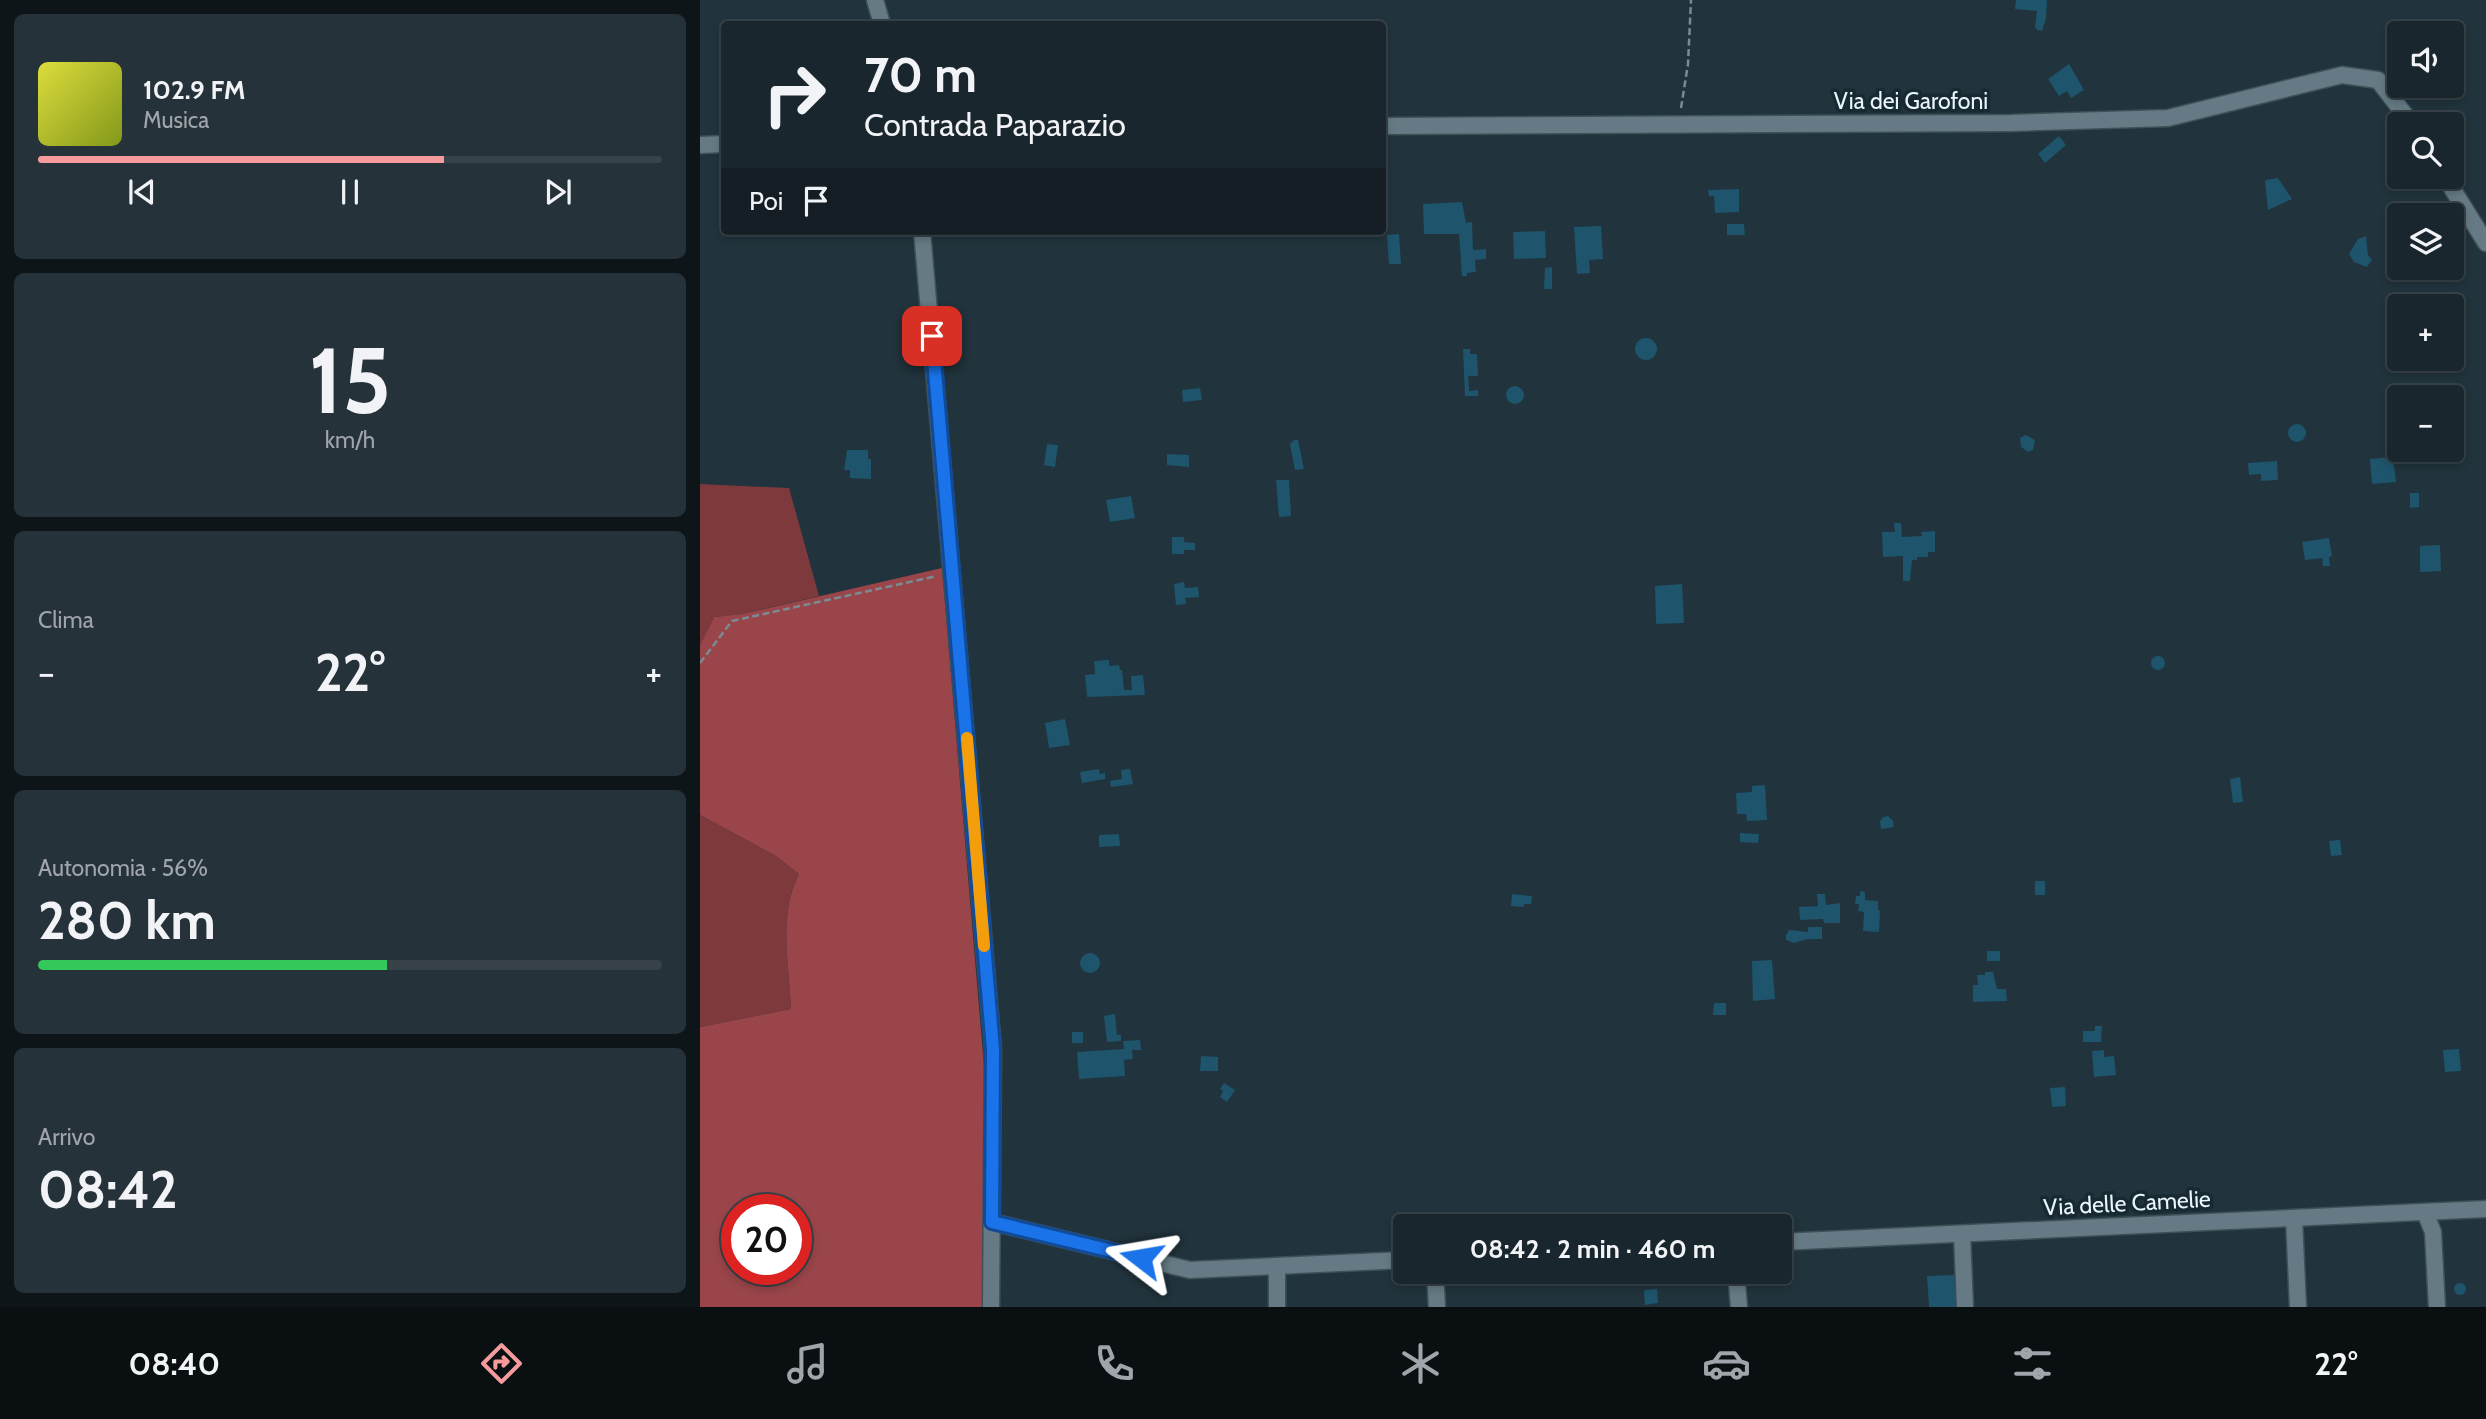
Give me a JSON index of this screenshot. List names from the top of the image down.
{
  "streets": {
    "street": ["Via dei Garofoni", "Via delle Camelie"]
  },
  "page": {
    "map_buttons": ["+", "−"],
    "turn": ["70 m", "Contrada Paparazio"],
    "song": ["102.9 FM", "Musica"],
    "then": "Poi",
    "tile": [
      ["15", "km/h"],
      "Clima",
      ["Autonomia · 56%", "280 km"],
      ["Arrivo", "08:42"]
    ],
    "heat": ["−", "22°", "+"],
    "limit": "20",
    "trip": "08:42 · 2 min · 460 m",
    "tabs": ["08:40", "22°"]
  }
}
